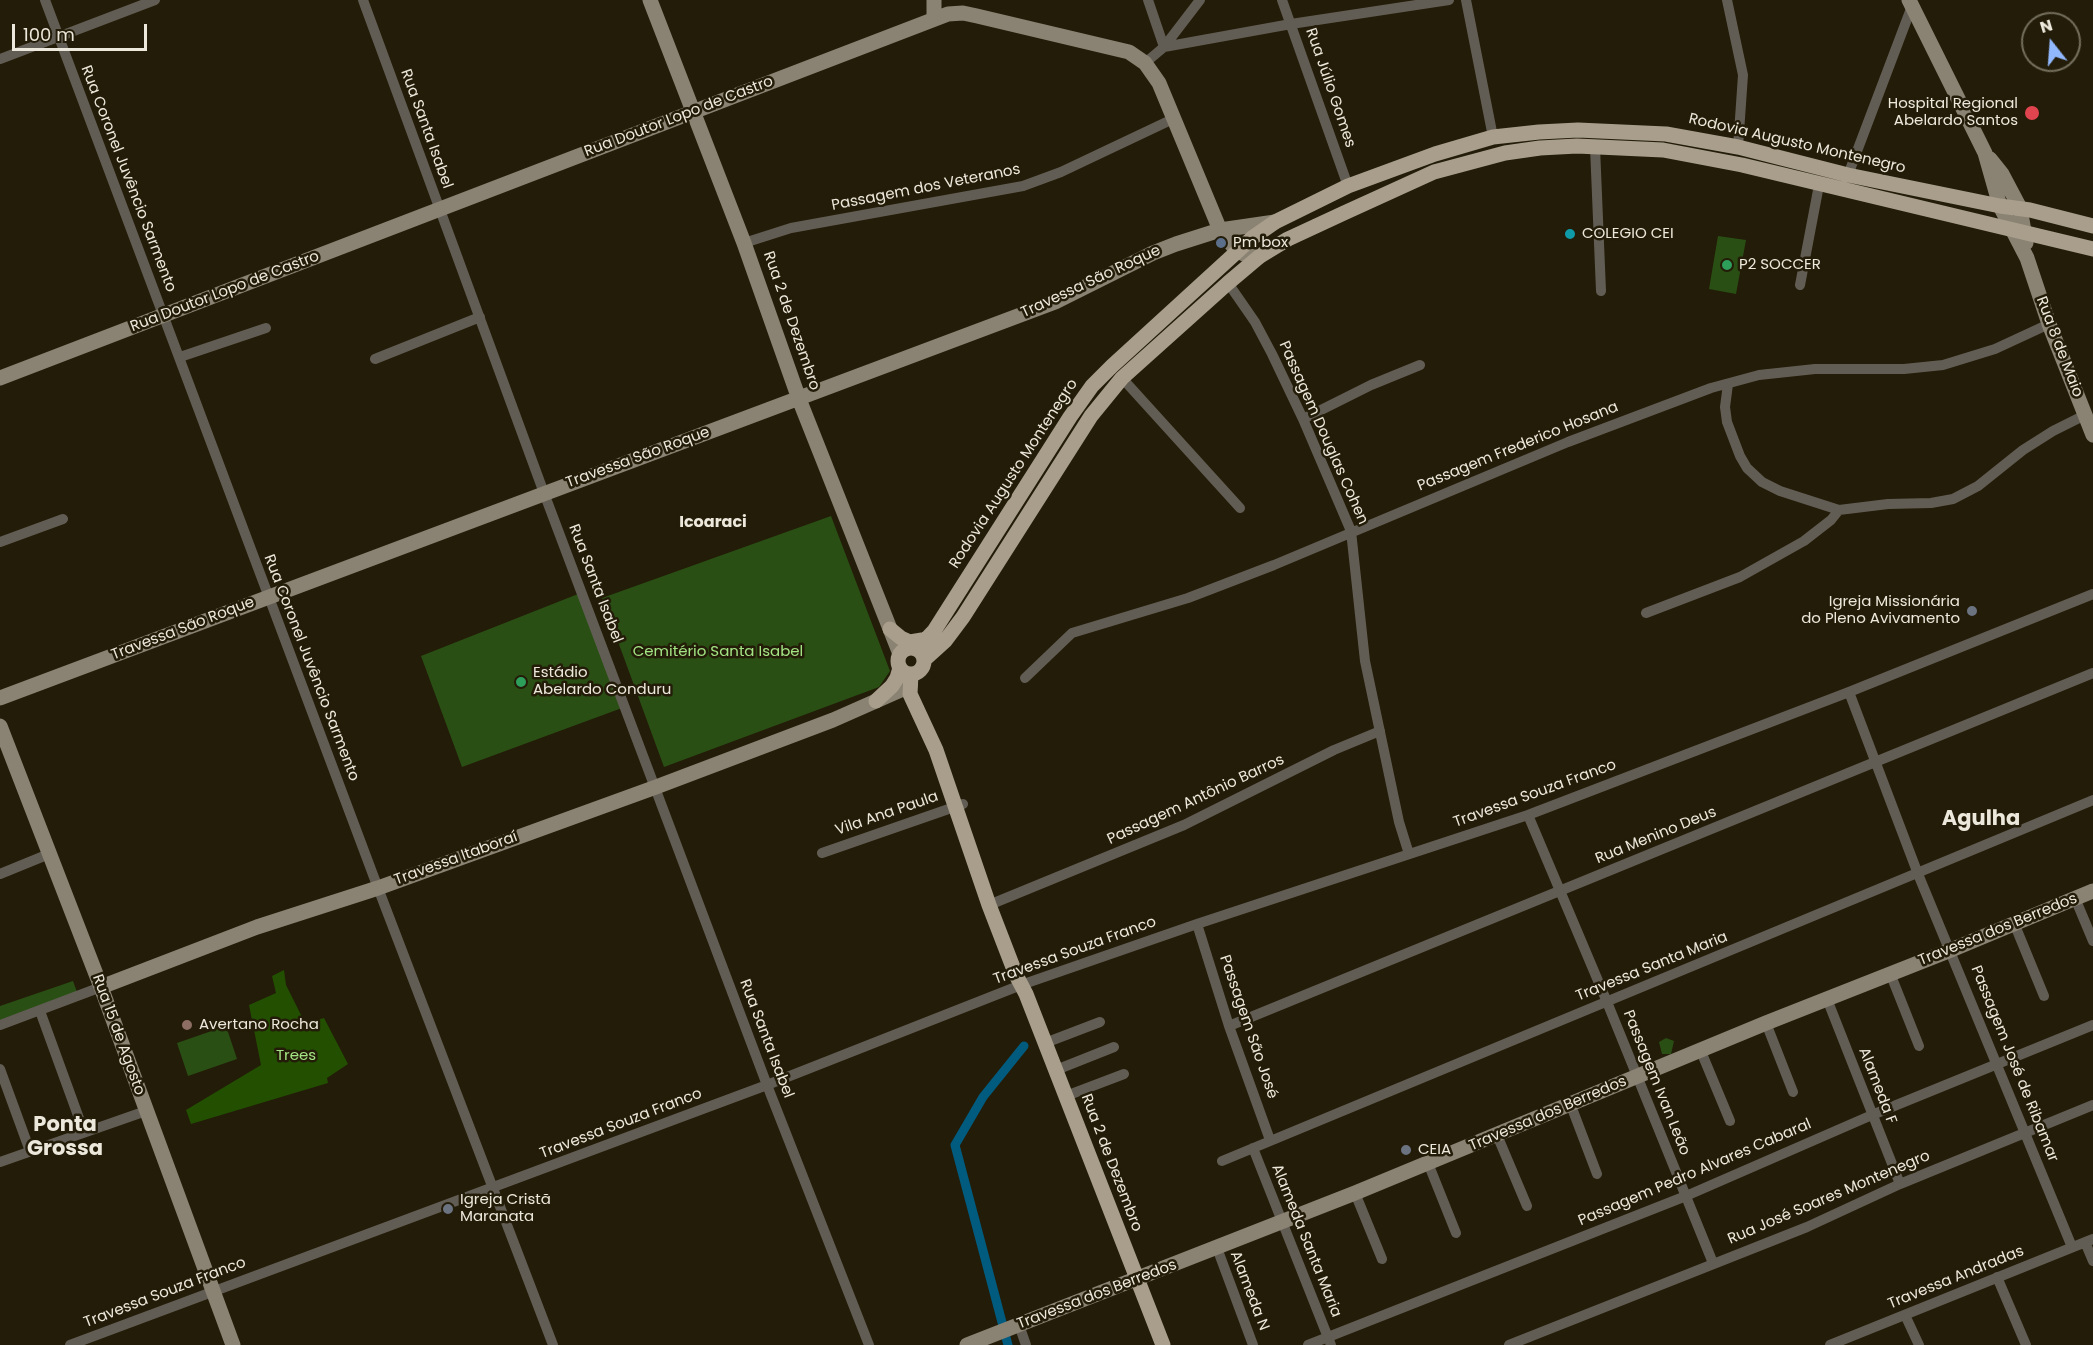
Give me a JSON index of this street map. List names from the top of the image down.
{
  "streets": {
    "main road": ["Rodovia Augusto Montenegro", "Rua 2 de Dezembro"],
    "street": [
      "Rua Júlio Gomes",
      "Rua Doutor Lopo de Castro",
      "Rua Santa Isabel",
      "Rua Coronel Juvêncio Sarmento",
      "Passagem dos Veteranos",
      "Travessa São Roque",
      "Rua 8 de Maio",
      "Passagem Douglas Cohen",
      "Passagem Frederico Hosana",
      "Travessa Souza Franco",
      "Passagem Antônio Barros",
      "Vila Ana Paula",
      "Rua Menino Deus",
      "Travessa Itaboraí",
      "Travessa dos Berredos",
      "Travessa Santa Maria",
      "Passagem São José",
      "Rua 15 de Agosto",
      "Passagem José de Ribamar",
      "Passagem Ivan Leão",
      "Alameda F",
      "Passagem Pedro Alvares Cabaral",
      "Rua José Soares Montenegro",
      "Alameda Santa Maria",
      "Travessa Andradas",
      "Alameda N"
    ]
  },
  "crossings": [
    ["Rua Júlio Gomes", "Rodovia Augusto Montenegro"],
    ["Rua Doutor Lopo de Castro", "Rua Santa Isabel"],
    ["Rua Doutor Lopo de Castro", "Rodovia Augusto Montenegro"],
    ["Rua Doutor Lopo de Castro", "Rua Coronel Juvêncio Sarmento"],
    ["Rua Doutor Lopo de Castro", "Passagem dos Veteranos"],
    ["Rua Doutor Lopo de Castro", "Travessa São Roque"],
    ["Rua Doutor Lopo de Castro", "Rua 2 de Dezembro"],
    ["Rua Santa Isabel", "Travessa São Roque"],
    ["Rua Santa Isabel", "Travessa Souza Franco"],
    ["Rua Santa Isabel", "Travessa Itaboraí"],
    ["Rodovia Augusto Montenegro", "Travessa São Roque"],
    ["Rodovia Augusto Montenegro", "Rua 8 de Maio"],
    ["Rua Coronel Juvêncio Sarmento", "Travessa São Roque"],
    ["Rua Coronel Juvêncio Sarmento", "Travessa Souza Franco"],
    ["Rua Coronel Juvêncio Sarmento", "Travessa Itaboraí"],
    ["Passagem dos Veteranos", "Rua 2 de Dezembro"],
    ["Travessa São Roque", "Rua 2 de Dezembro"],
    ["Rua 2 de Dezembro", "Travessa Souza Franco"],
    ["Rua 2 de Dezembro", "Passagem Antônio Barros"],
    ["Rua 2 de Dezembro", "Vila Ana Paula"],
    ["Rua 2 de Dezembro", "Travessa Itaboraí"],
    ["Rua 2 de Dezembro", "Travessa dos Berredos"],
    ["Rua 8 de Maio", "Passagem Frederico Hosana"],
    ["Passagem Douglas Cohen", "Passagem Frederico Hosana"],
    ["Passagem Douglas Cohen", "Travessa Souza Franco"],
    ["Passagem Douglas Cohen", "Passagem Antônio Barros"],
    ["Travessa Souza Franco", "Passagem São José"],
    ["Travessa Souza Franco", "Rua 15 de Agosto"],
    ["Travessa Souza Franco", "Passagem José de Ribamar"],
    ["Travessa Souza Franco", "Passagem Ivan Leão"],
    ["Rua Menino Deus", "Passagem São José"],
    ["Rua Menino Deus", "Passagem José de Ribamar"],
    ["Rua Menino Deus", "Passagem Ivan Leão"],
    ["Travessa Itaboraí", "Rua 15 de Agosto"],
    ["Travessa dos Berredos", "Passagem José de Ribamar"],
    ["Travessa dos Berredos", "Passagem Ivan Leão"],
    ["Travessa dos Berredos", "Alameda F"],
    ["Travessa dos Berredos", "Alameda Santa Maria"],
    ["Travessa dos Berredos", "Alameda N"],
    ["Travessa Santa Maria", "Passagem São José"],
    ["Travessa Santa Maria", "Passagem José de Ribamar"],
    ["Travessa Santa Maria", "Passagem Ivan Leão"],
    ["Travessa Santa Maria", "Alameda Santa Maria"],
    ["Passagem José de Ribamar", "Passagem Pedro Alvares Cabaral"],
    ["Passagem José de Ribamar", "Rua José Soares Montenegro"],
    ["Passagem José de Ribamar", "Travessa Andradas"],
    ["Passagem Ivan Leão", "Passagem Pedro Alvares Cabaral"],
    ["Passagem Ivan Leão", "Rua José Soares Montenegro"],
    ["Alameda F", "Passagem Pedro Alvares Cabaral"],
    ["Alameda F", "Rua José Soares Montenegro"],
    ["Passagem Pedro Alvares Cabaral", "Alameda Santa Maria"]
  ],
  "districts": ["Icoaraci", "Agulha", "Ponta Grossa"],
  "parks": ["Cemitério Santa Isabel", "Trees"],
  "places": [
    "Hospital Regional Abelardo Santos",
    "COLEGIO CEI",
    "Pm box",
    "P2 SOCCER",
    "Igreja Missionária do Pleno Avivamento",
    "Estádio Abelardo Conduru",
    "Avertano Rocha",
    "CEIA",
    "Igreja Cristã Maranata"
  ],
  "scale_bar": "100 m",
  "north": "top"
}
